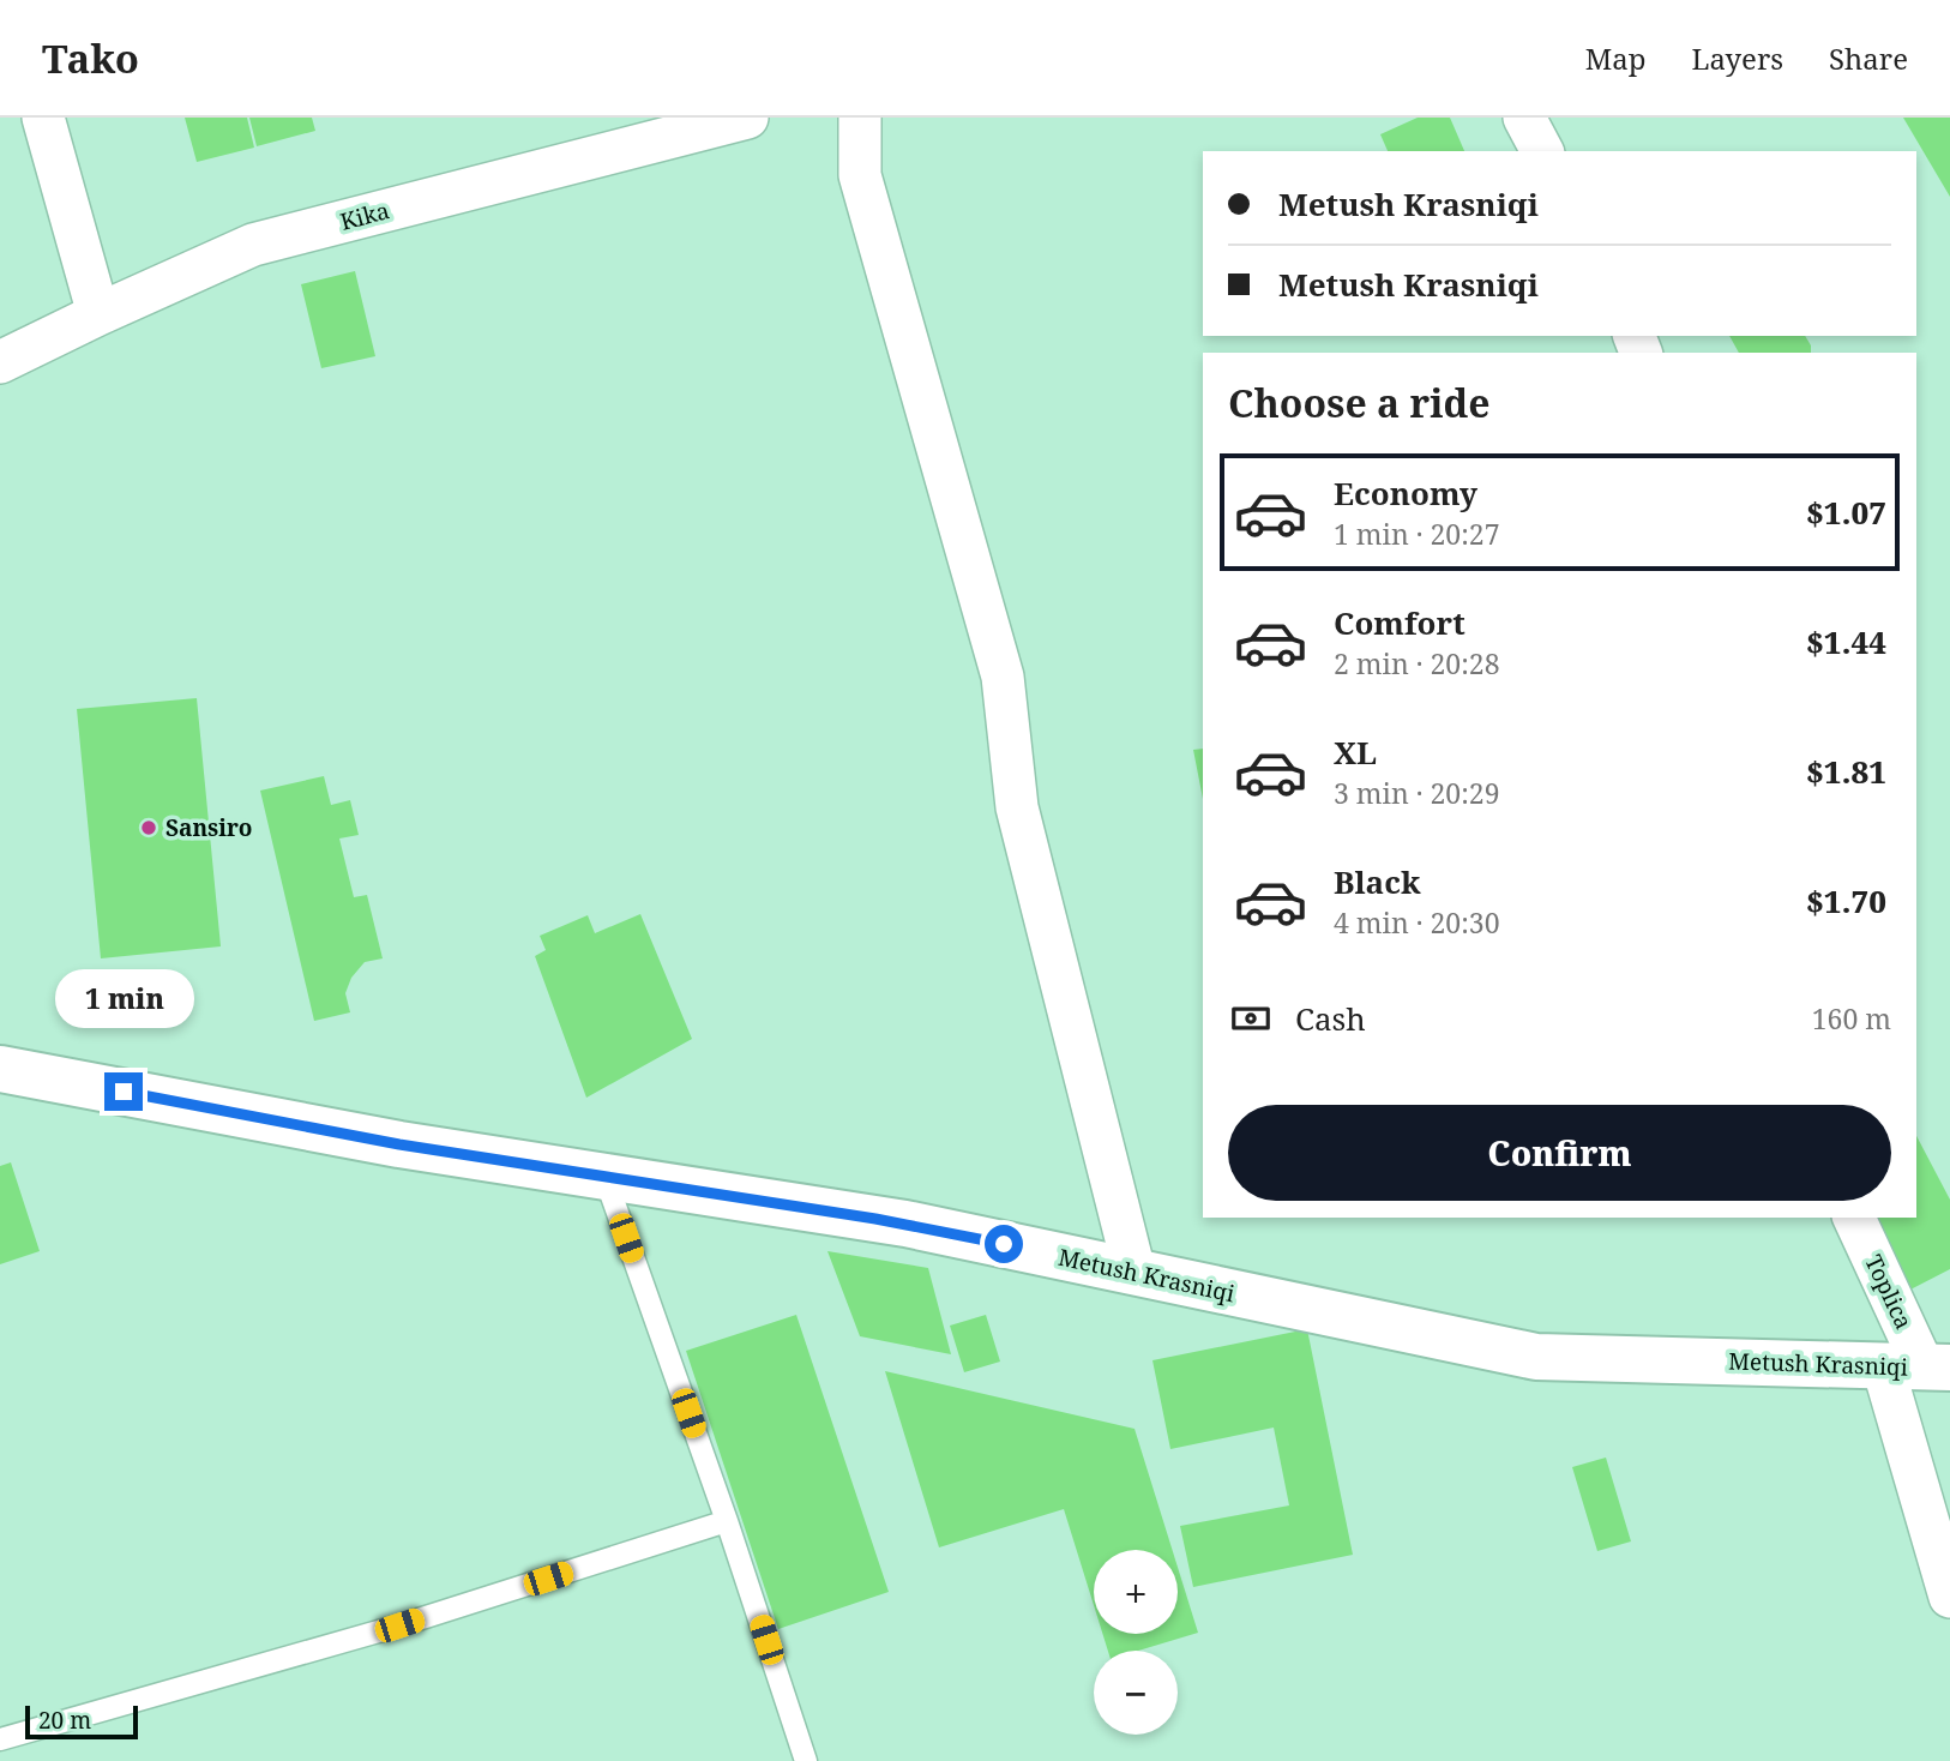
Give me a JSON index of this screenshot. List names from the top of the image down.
{
  "streets": {
    "street": ["Kika", "Metush Krasniqi", "Toplica"]
  },
  "crossings": [
    ["Metush Krasniqi", "Toplica"]
  ],
  "places": ["Sansiro"],
  "scale_bar": "20 m",
  "page": {
    "header": "Tako",
    "nav": ["Map", "Layers", "Share"],
    "banner": ["Metush Krasniqi", "Metush Krasniqi"],
    "heading": "Choose a ride",
    "list": [
      {
        "name": "Economy",
        "note": "1 min · 20:27",
        "value": "$1.07"
      },
      {
        "name": "Comfort",
        "note": "2 min · 20:28",
        "value": "$1.44"
      },
      {
        "name": "XL",
        "note": "3 min · 20:29",
        "value": "$1.81"
      },
      {
        "name": "Black",
        "note": "4 min · 20:30",
        "value": "$1.70"
      }
    ],
    "bubble": "1 min",
    "pay": ["Cash", "160 m"],
    "buttons": "Confirm",
    "map_buttons": ["+", "−"],
    "scale": "20 m"
  }
}
